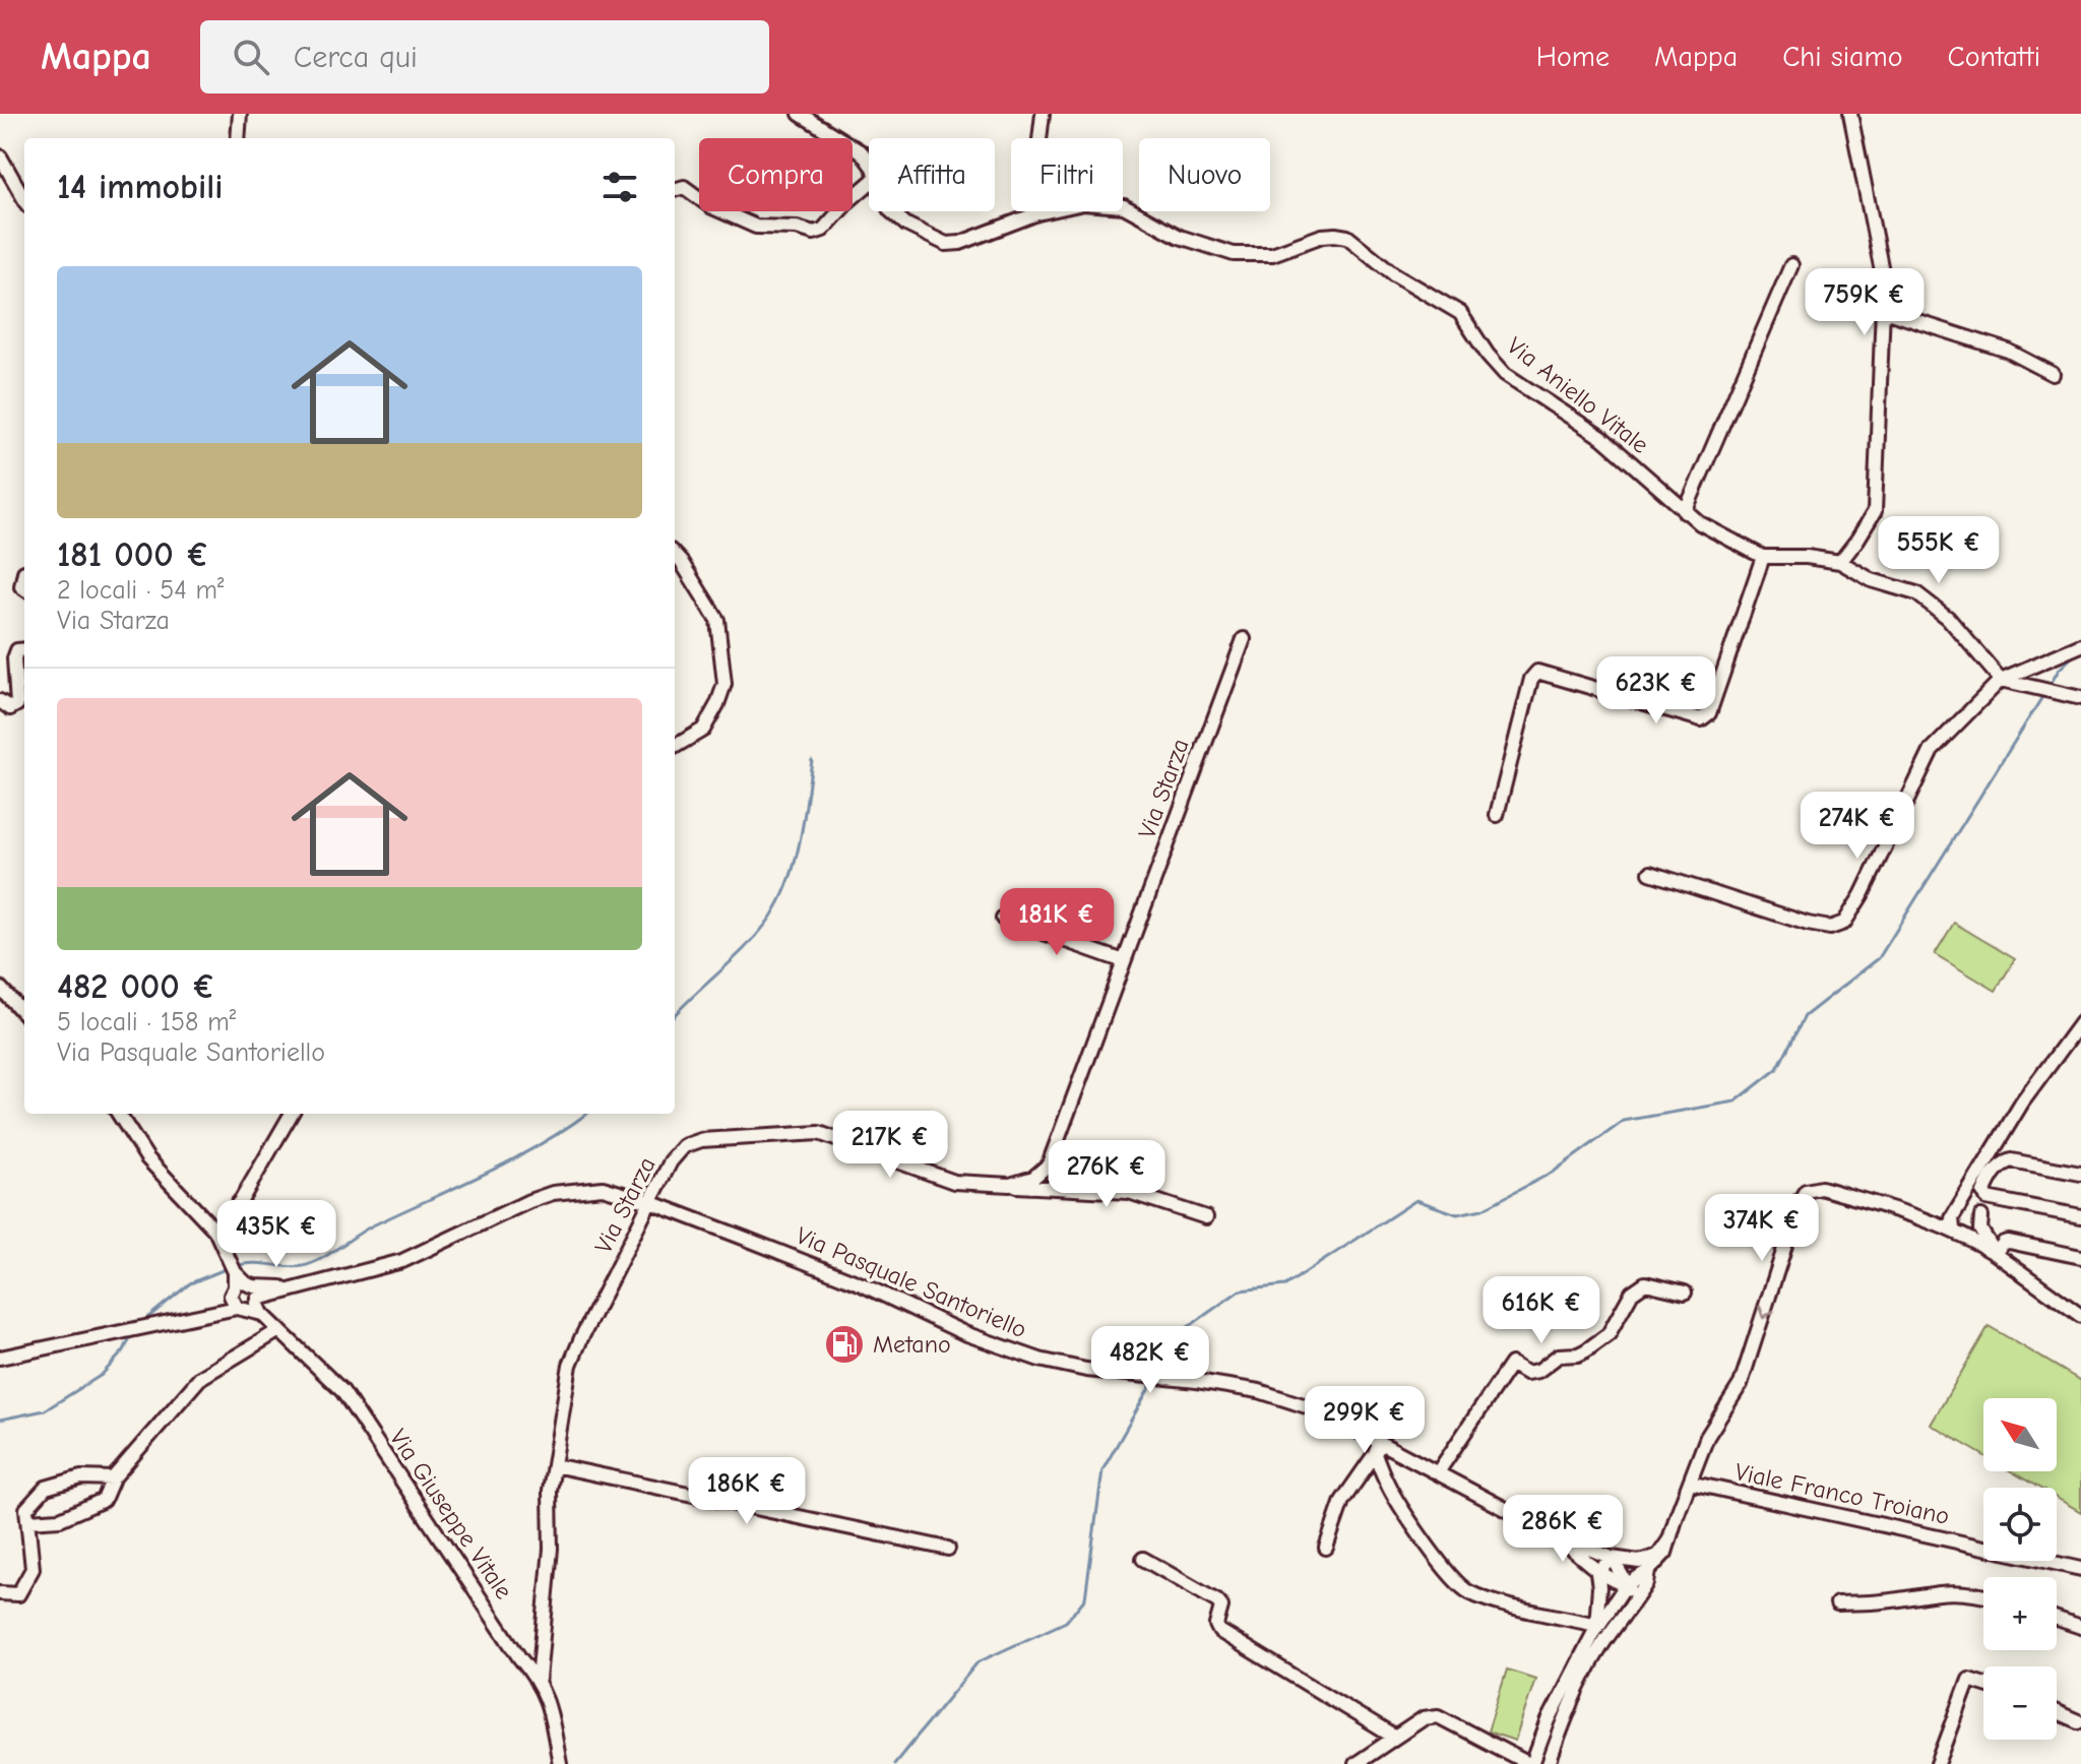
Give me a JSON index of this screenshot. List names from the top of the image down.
{
  "streets": {
    "street": [
      "Via Aniello Vitale",
      "Via Starza",
      "Via Pasquale Santoriello",
      "Viale Franco Troiano",
      "Via Giuseppe Vitale"
    ]
  },
  "crossings": [
    ["Via Starza", "Via Pasquale Santoriello"],
    ["Via Starza", "Via Giuseppe Vitale"],
    ["Via Pasquale Santoriello", "Via Giuseppe Vitale"]
  ],
  "places": {
    "fuel station": ["Metano"]
  },
  "north": "top left",
  "page": {
    "header": "Mappa",
    "search": "Cerca qui",
    "nav": [
      "Home",
      "Mappa",
      "Chi siamo",
      "Contatti"
    ],
    "chip": [
      "Compra",
      "Affitta",
      "Filtri",
      "Nuovo"
    ],
    "heading": "14 immobili",
    "list": [
      {
        "name": "181 000 €",
        "note": "2 locali · 54 m² · Via Starza"
      },
      {
        "name": "482 000 €",
        "note": "5 locali · 158 m² · Via Pasquale Santoriello"
      }
    ],
    "price": [
      "759K €",
      "555K €",
      "623K €",
      "274K €",
      "181K €",
      "217K €",
      "276K €",
      "374K €",
      "435K €",
      "616K €",
      "482K €",
      "299K €",
      "186K €",
      "286K €"
    ],
    "map_buttons": ["+", "−"]
  }
}
